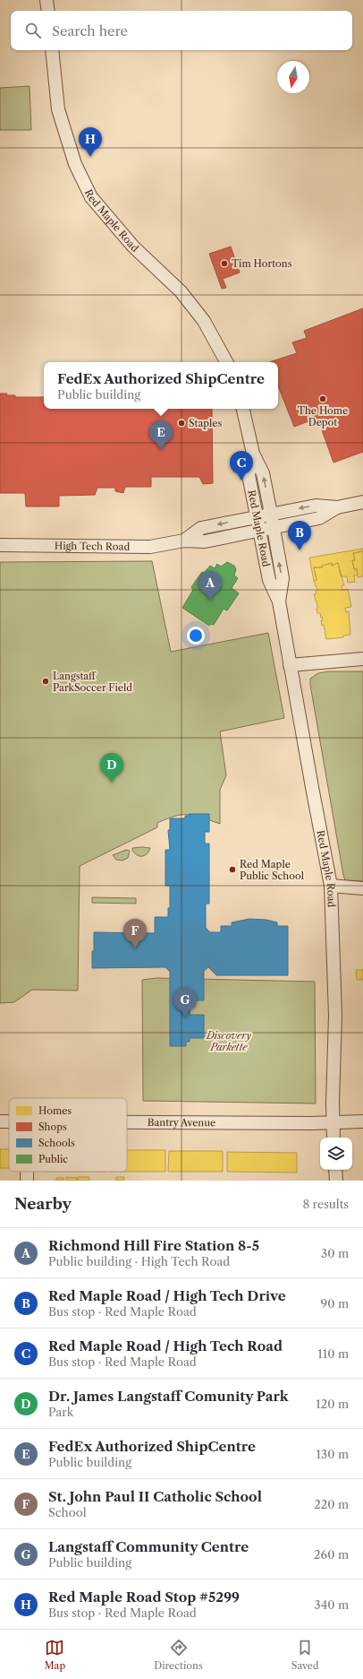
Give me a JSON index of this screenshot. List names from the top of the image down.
{
  "streets": {
    "street": ["Red Maple Road", "High Tech Road", "Bantry Avenue"]
  },
  "crossings": [
    ["Red Maple Road", "High Tech Road"],
    ["Red Maple Road", "Bantry Avenue"]
  ],
  "parks": ["Discovery Parkette"],
  "places": [
    "Tim Hortons",
    "The Home Depot",
    "Staples",
    "Langstaff ParkSoccer Field",
    "Red Maple Public School"
  ],
  "legend": [
    "Homes",
    "Shops",
    "Schools",
    "Public"
  ],
  "north": "bottom",
  "page": {
    "search": "Search here",
    "pins": [
      "H",
      "E",
      "C",
      "B",
      "A",
      "D",
      "F",
      "G"
    ],
    "popup": ["FedEx Authorized ShipCentre", "Public building"],
    "heading": ["Nearby", "8 results"],
    "list": [
      {
        "mark": "A",
        "name": "Richmond Hill Fire Station 8-5",
        "note": "Public building · High Tech Road",
        "value": "30 m"
      },
      {
        "mark": "B",
        "name": "Red Maple Road / High Tech Drive",
        "note": "Bus stop · Red Maple Road",
        "value": "90 m"
      },
      {
        "mark": "C",
        "name": "Red Maple Road / High Tech Road",
        "note": "Bus stop · Red Maple Road",
        "value": "110 m"
      },
      {
        "mark": "D",
        "name": "Dr. James Langstaff Comunity Park",
        "note": "Park",
        "value": "120 m"
      },
      {
        "mark": "E",
        "name": "FedEx Authorized ShipCentre",
        "note": "Public building",
        "value": "130 m"
      },
      {
        "mark": "F",
        "name": "St. John Paul II Catholic School",
        "note": "School",
        "value": "220 m"
      },
      {
        "mark": "G",
        "name": "Langstaff Community Centre",
        "note": "Public building",
        "value": "260 m"
      },
      {
        "mark": "H",
        "name": "Red Maple Road Stop #5299",
        "note": "Bus stop · Red Maple Road",
        "value": "340 m"
      }
    ],
    "nav": ["Map", "Directions", "Saved"]
  }
}
